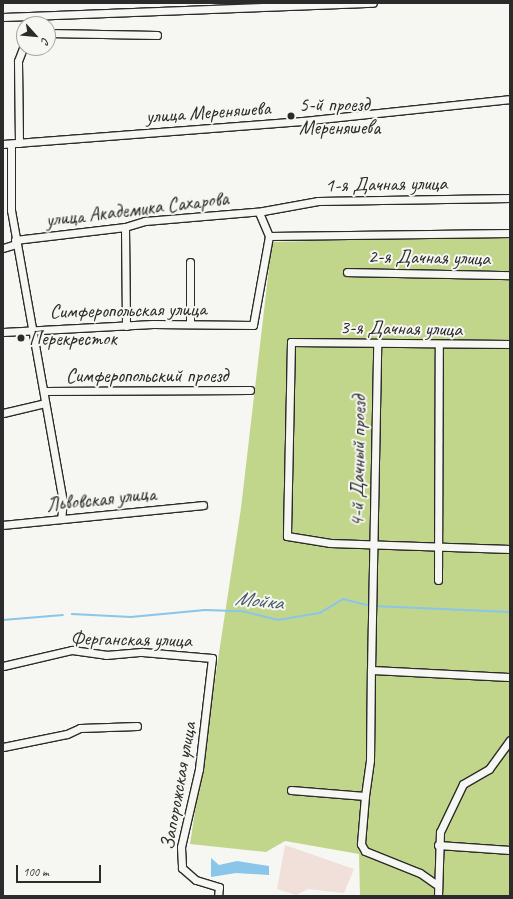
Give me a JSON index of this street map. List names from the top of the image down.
{
  "streets": {
    "street": [
      "улица Мереняшева",
      "1-я Дачная улица",
      "улица Академика Сахарова",
      "2-я Дачная улица",
      "Симферопольская улица",
      "3-я Дачная улица",
      "Симферопольский проезд",
      "4-й Дачный проезд",
      "Львовская улица",
      "Ферганская улица",
      "Запорожская улица"
    ]
  },
  "crossings": [
    ["1-я Дачная улица", "улица Академика Сахарова"],
    ["3-я Дачная улица", "4-й Дачный проезд"],
    ["Ферганская улица", "Запорожская улица"]
  ],
  "water": ["Мойка"],
  "places": ["5-й проезд Мереняшева", "Перекресток"],
  "scale_bar": "100 m",
  "north": "bottom right"
}
